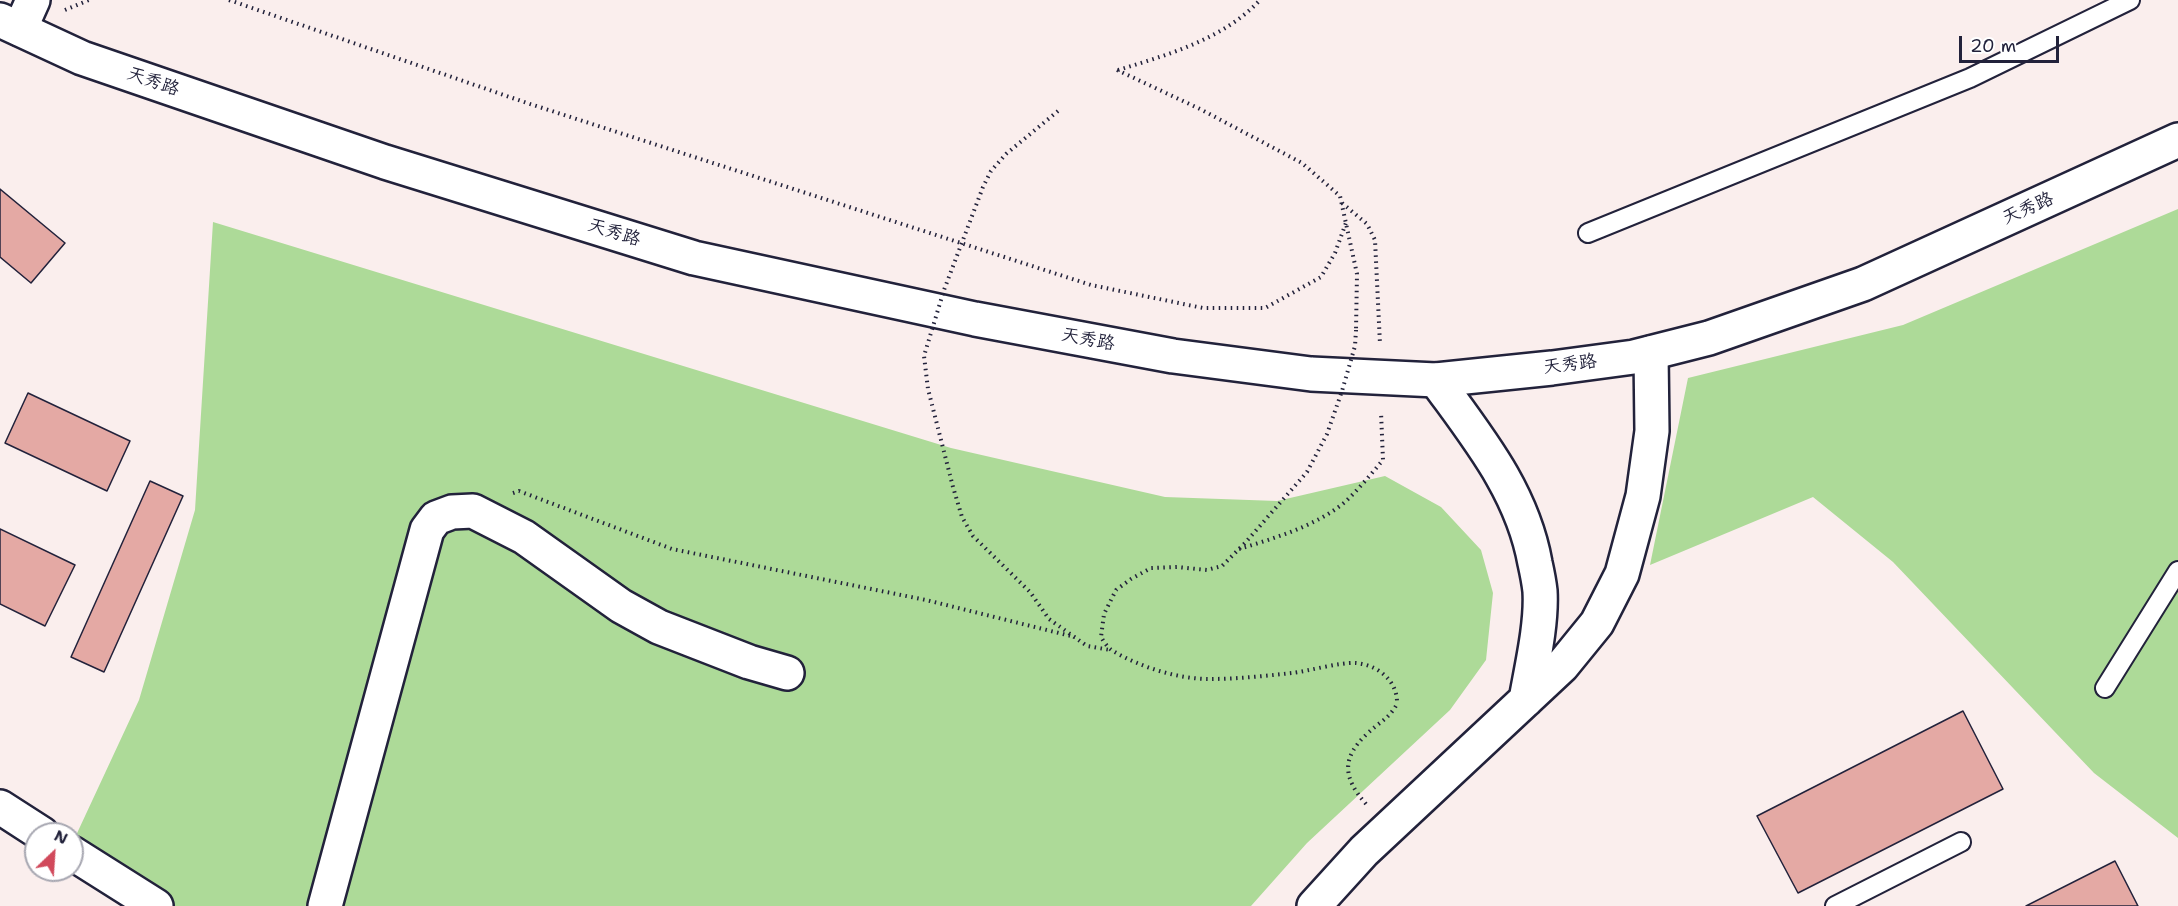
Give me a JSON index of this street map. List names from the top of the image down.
{
  "streets": {
    "main road": ["天秀路"]
  },
  "scale_bar": "20 m",
  "north": "top right"
}
